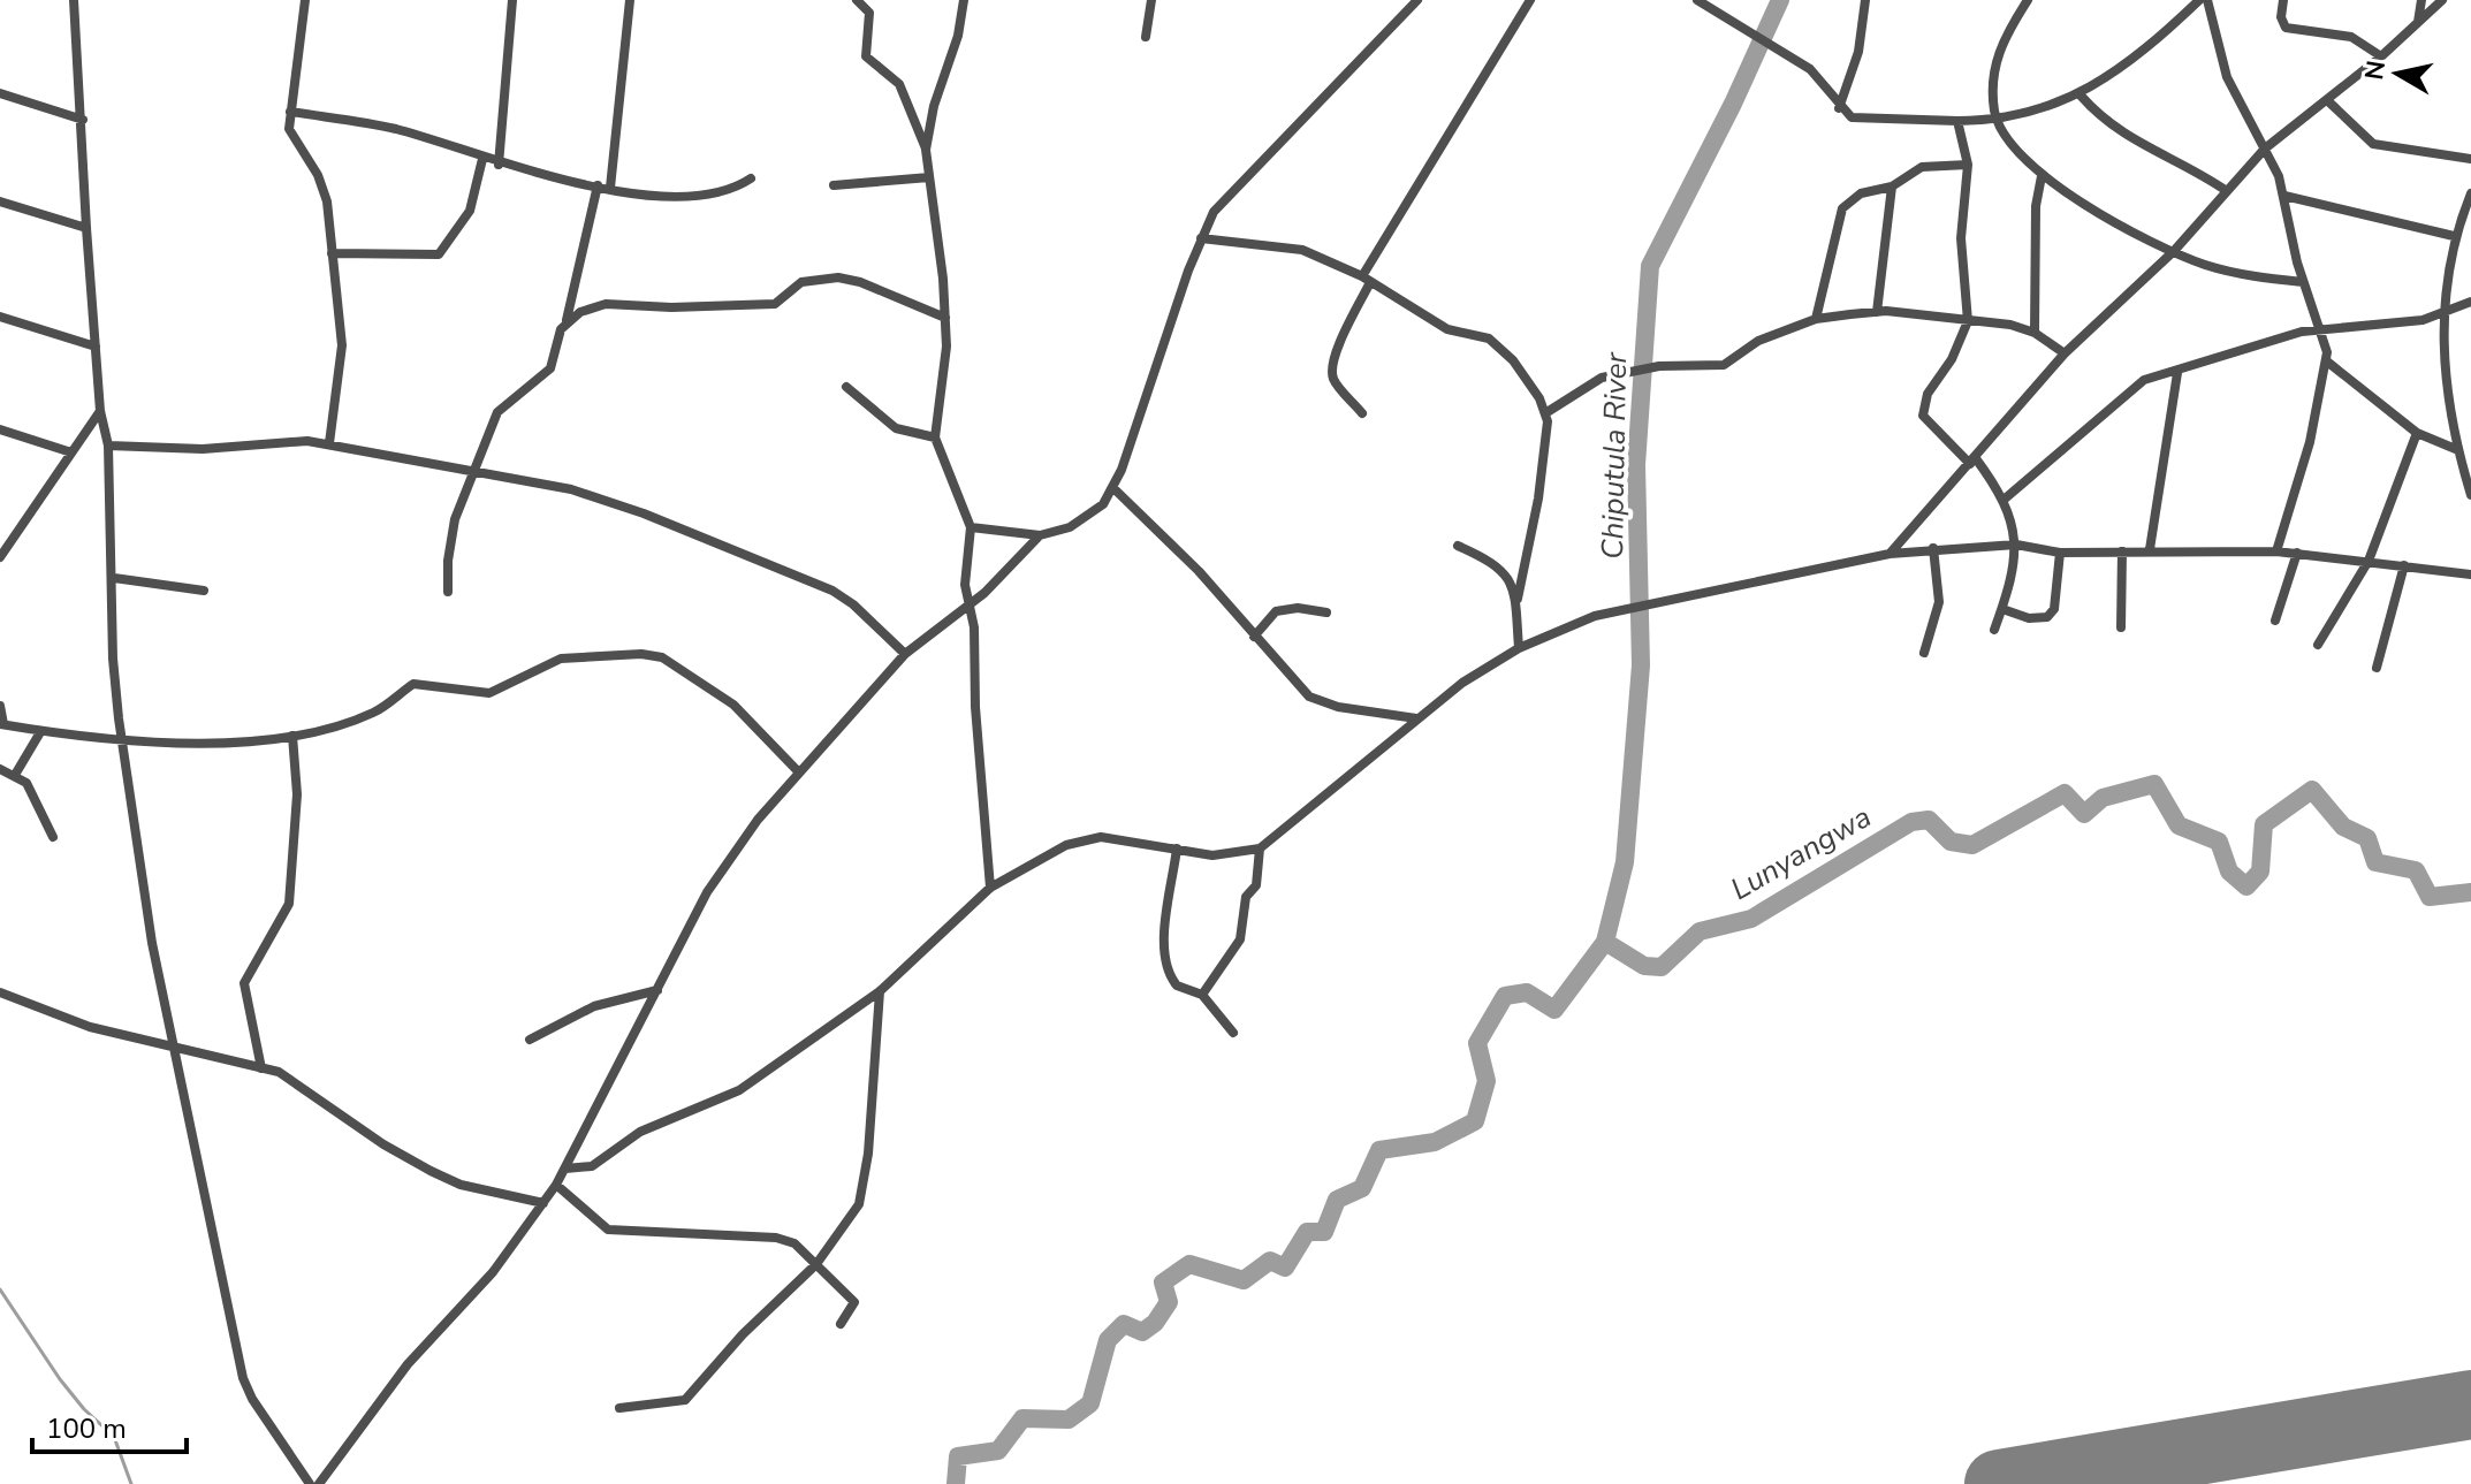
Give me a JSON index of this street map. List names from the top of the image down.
{
  "water": ["Chiputula River", "Lunyangwa"],
  "scale_bar": "100 m",
  "north": "left"
}
